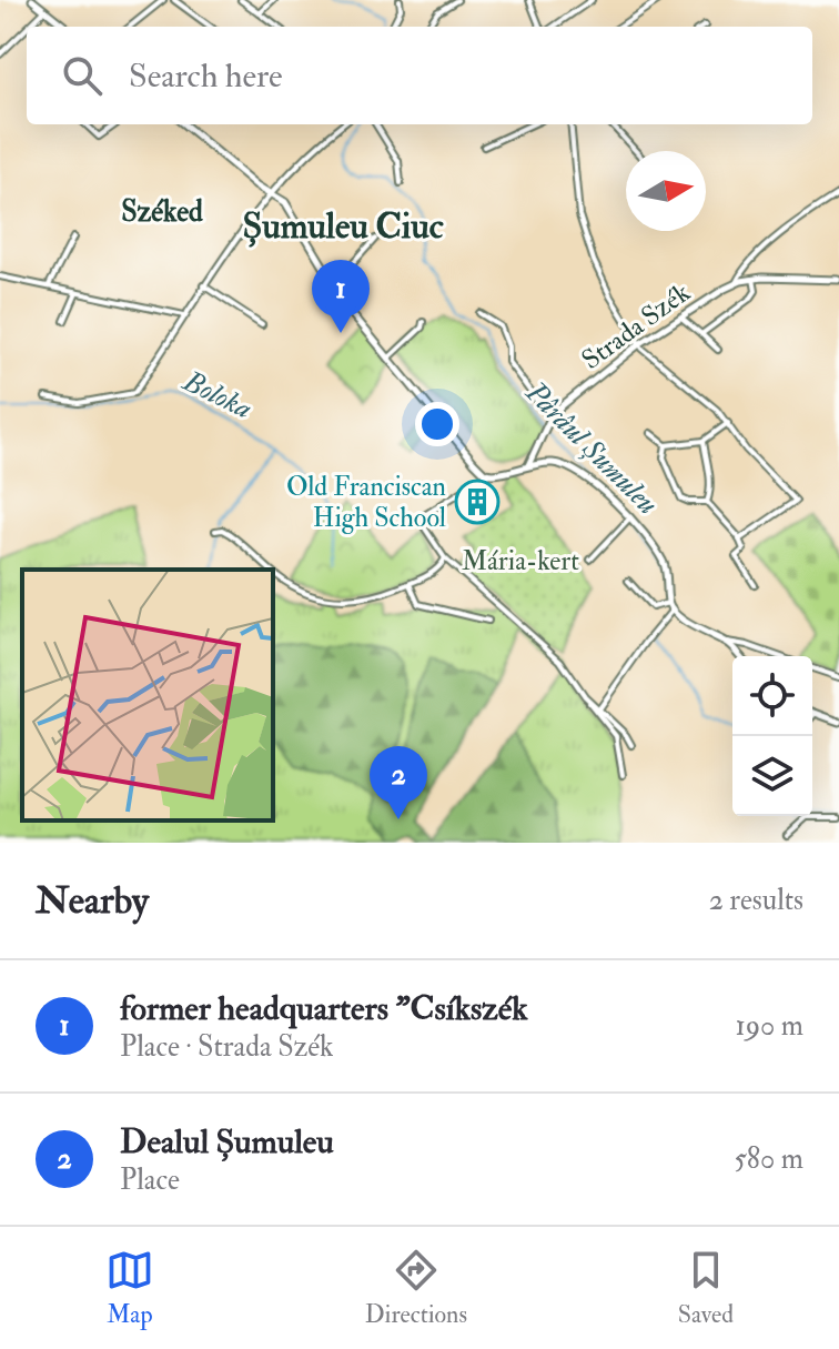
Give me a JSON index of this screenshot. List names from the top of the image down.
{
  "streets": {
    "street": ["Strada Szék"]
  },
  "districts": ["Széked", "Șumuleu Ciuc"],
  "water": ["Boloka", "Pârâul Șumuleu"],
  "parks": ["Mária-kert"],
  "places": {
    "building": ["Old Franciscan High School"]
  },
  "north": "right",
  "page": {
    "search": "Search here",
    "pins": ["1", "2"],
    "heading": ["Nearby", "2 results"],
    "list": [
      {
        "mark": "1",
        "name": "former headquarters \"Csíkszék",
        "note": "Place · Strada Szék",
        "value": "190 m"
      },
      {
        "mark": "2",
        "name": "Dealul Șumuleu",
        "note": "Place",
        "value": "580 m"
      }
    ],
    "nav": ["Map", "Directions", "Saved"]
  }
}
